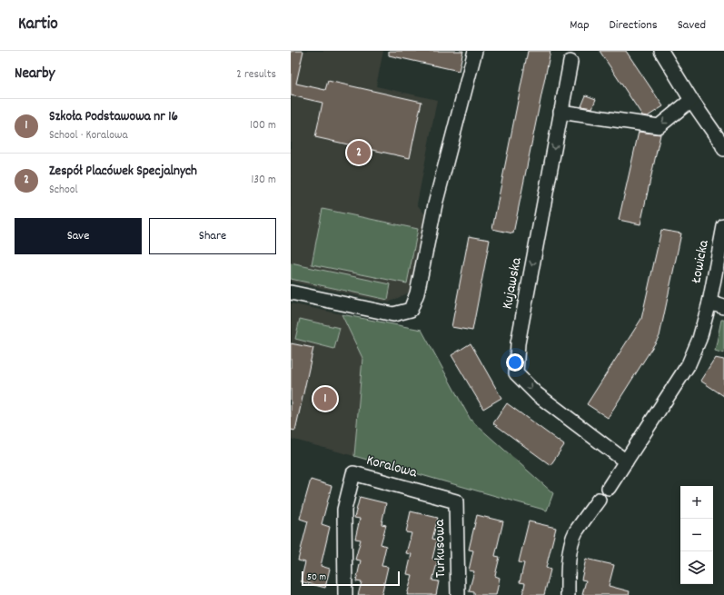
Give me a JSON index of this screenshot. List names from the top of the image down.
{
  "streets": {
    "street": [
      "Łowicka",
      "Kujawska",
      "Koralowa",
      "Turkusowa"
    ]
  },
  "crossings": [
    ["Łowicka", "Kujawska"],
    ["Koralowa", "Turkusowa"]
  ],
  "one_way": ["Kujawska"],
  "scale_bar": "50 m",
  "page": {
    "header": "Kartio",
    "nav": ["Map", "Directions", "Saved"],
    "heading": ["Nearby", "2 results"],
    "list": [
      {
        "mark": "1",
        "name": "Szkoła Podstawowa nr 16",
        "note": "School · Koralowa",
        "value": "100 m"
      },
      {
        "mark": "2",
        "name": "Zespół Placówek Specjalnych",
        "note": "School",
        "value": "130 m"
      }
    ],
    "pins": ["2", "1"],
    "buttons": ["Save", "Share"],
    "map_buttons": ["+", "−"],
    "scale": "50 m"
  }
}
